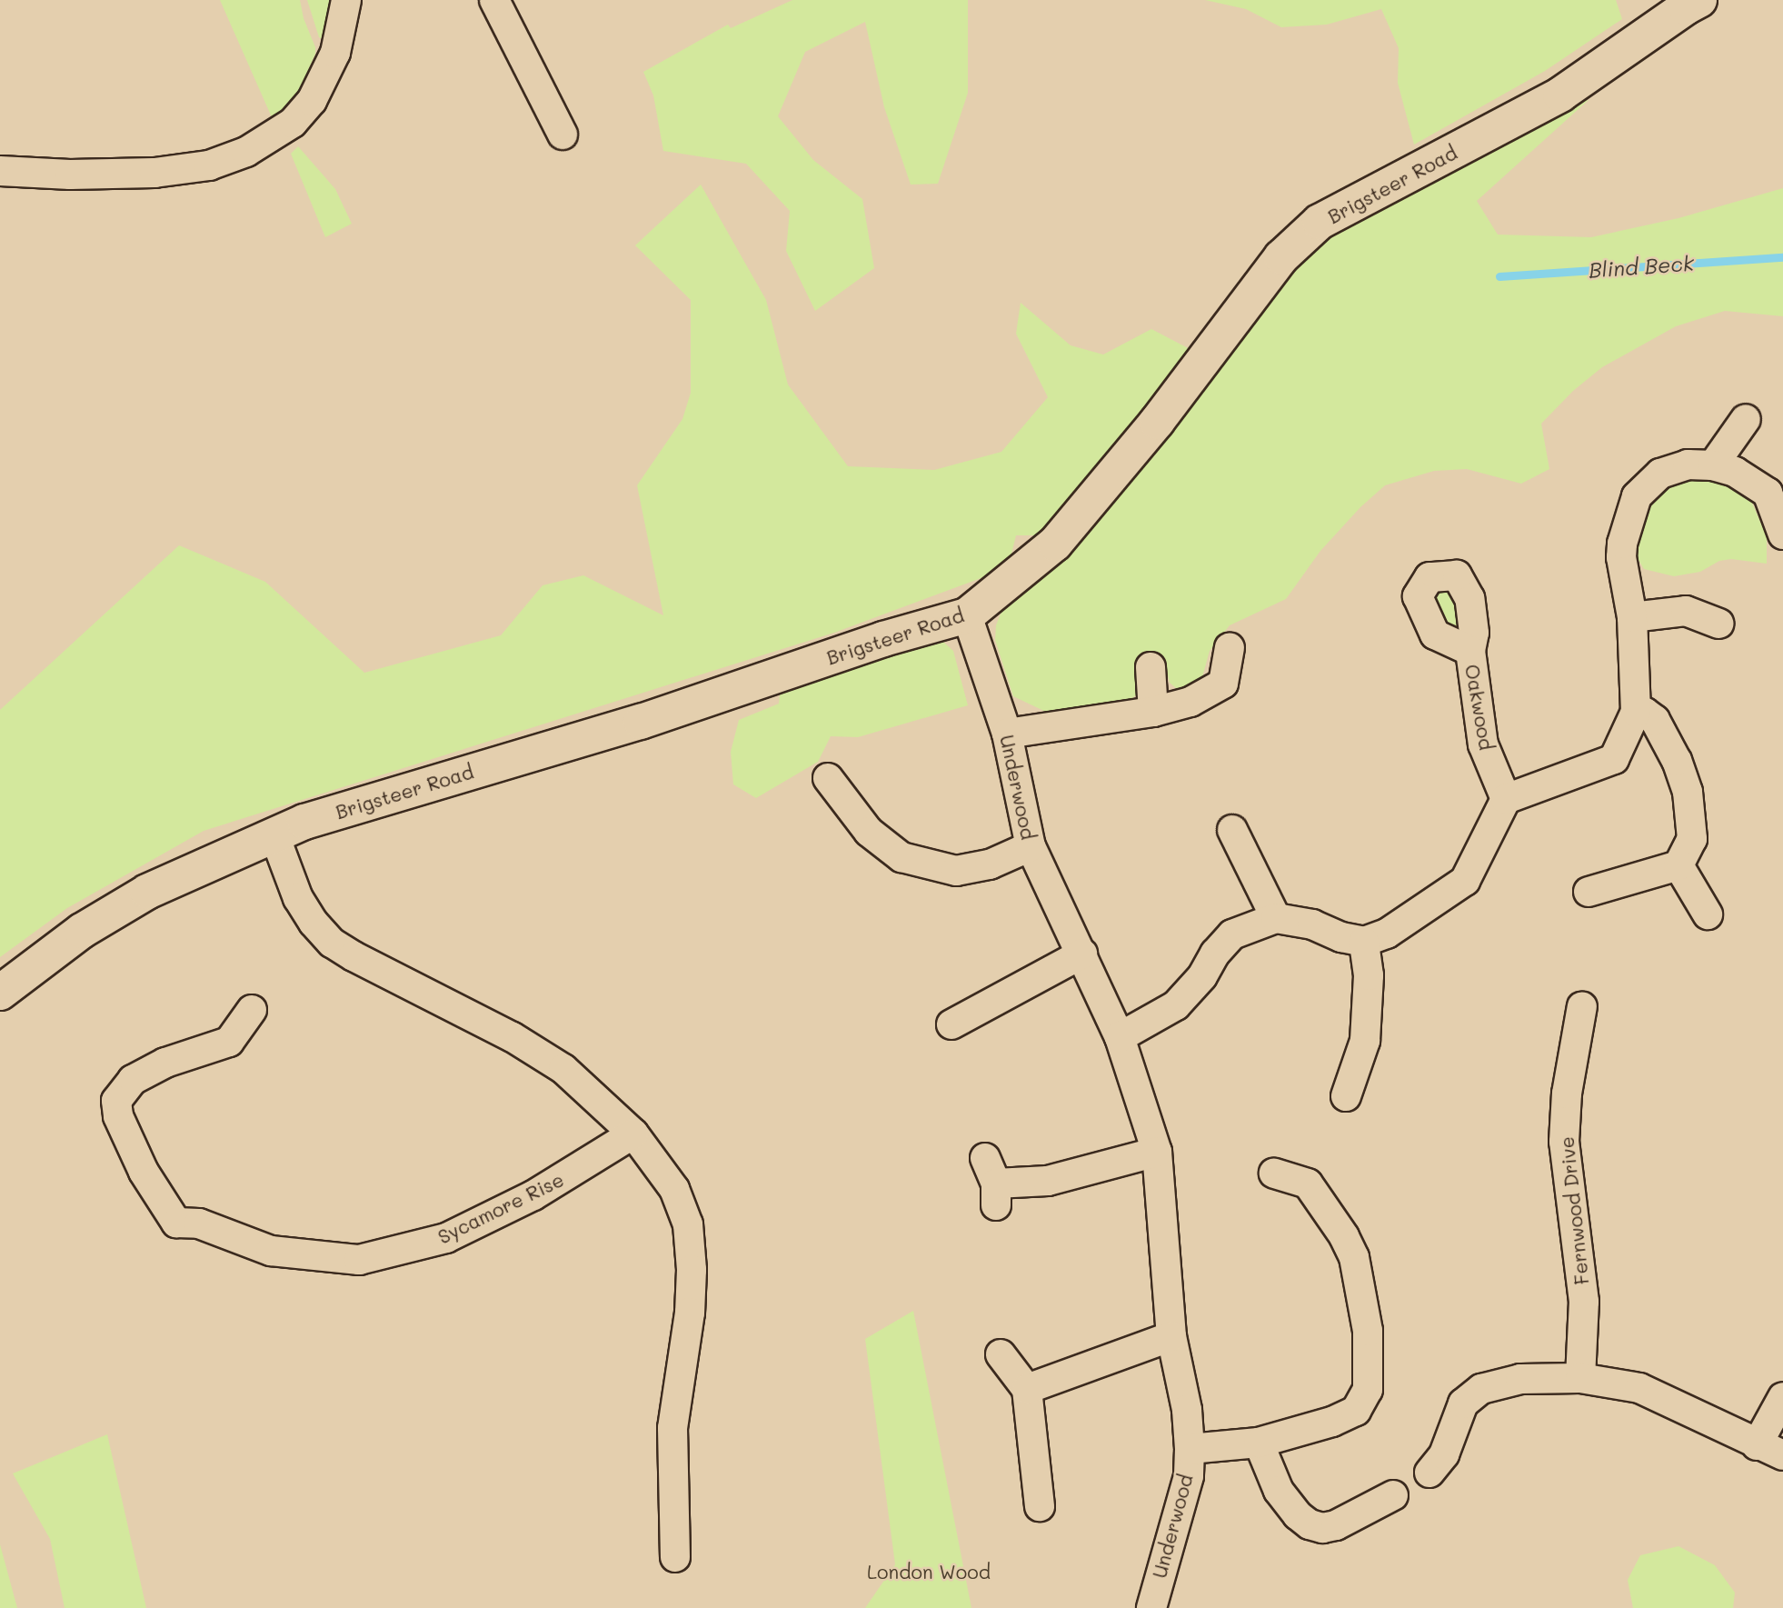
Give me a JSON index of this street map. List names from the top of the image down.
{
  "streets": {
    "street": [
      "Brigsteer Road",
      "Oakwood",
      "Underwood",
      "Sycamore Rise",
      "Fernwood Drive"
    ]
  },
  "crossings": [
    ["Brigsteer Road", "Underwood"]
  ],
  "water": ["Blind Beck"],
  "parks": ["London Wood"]
}
